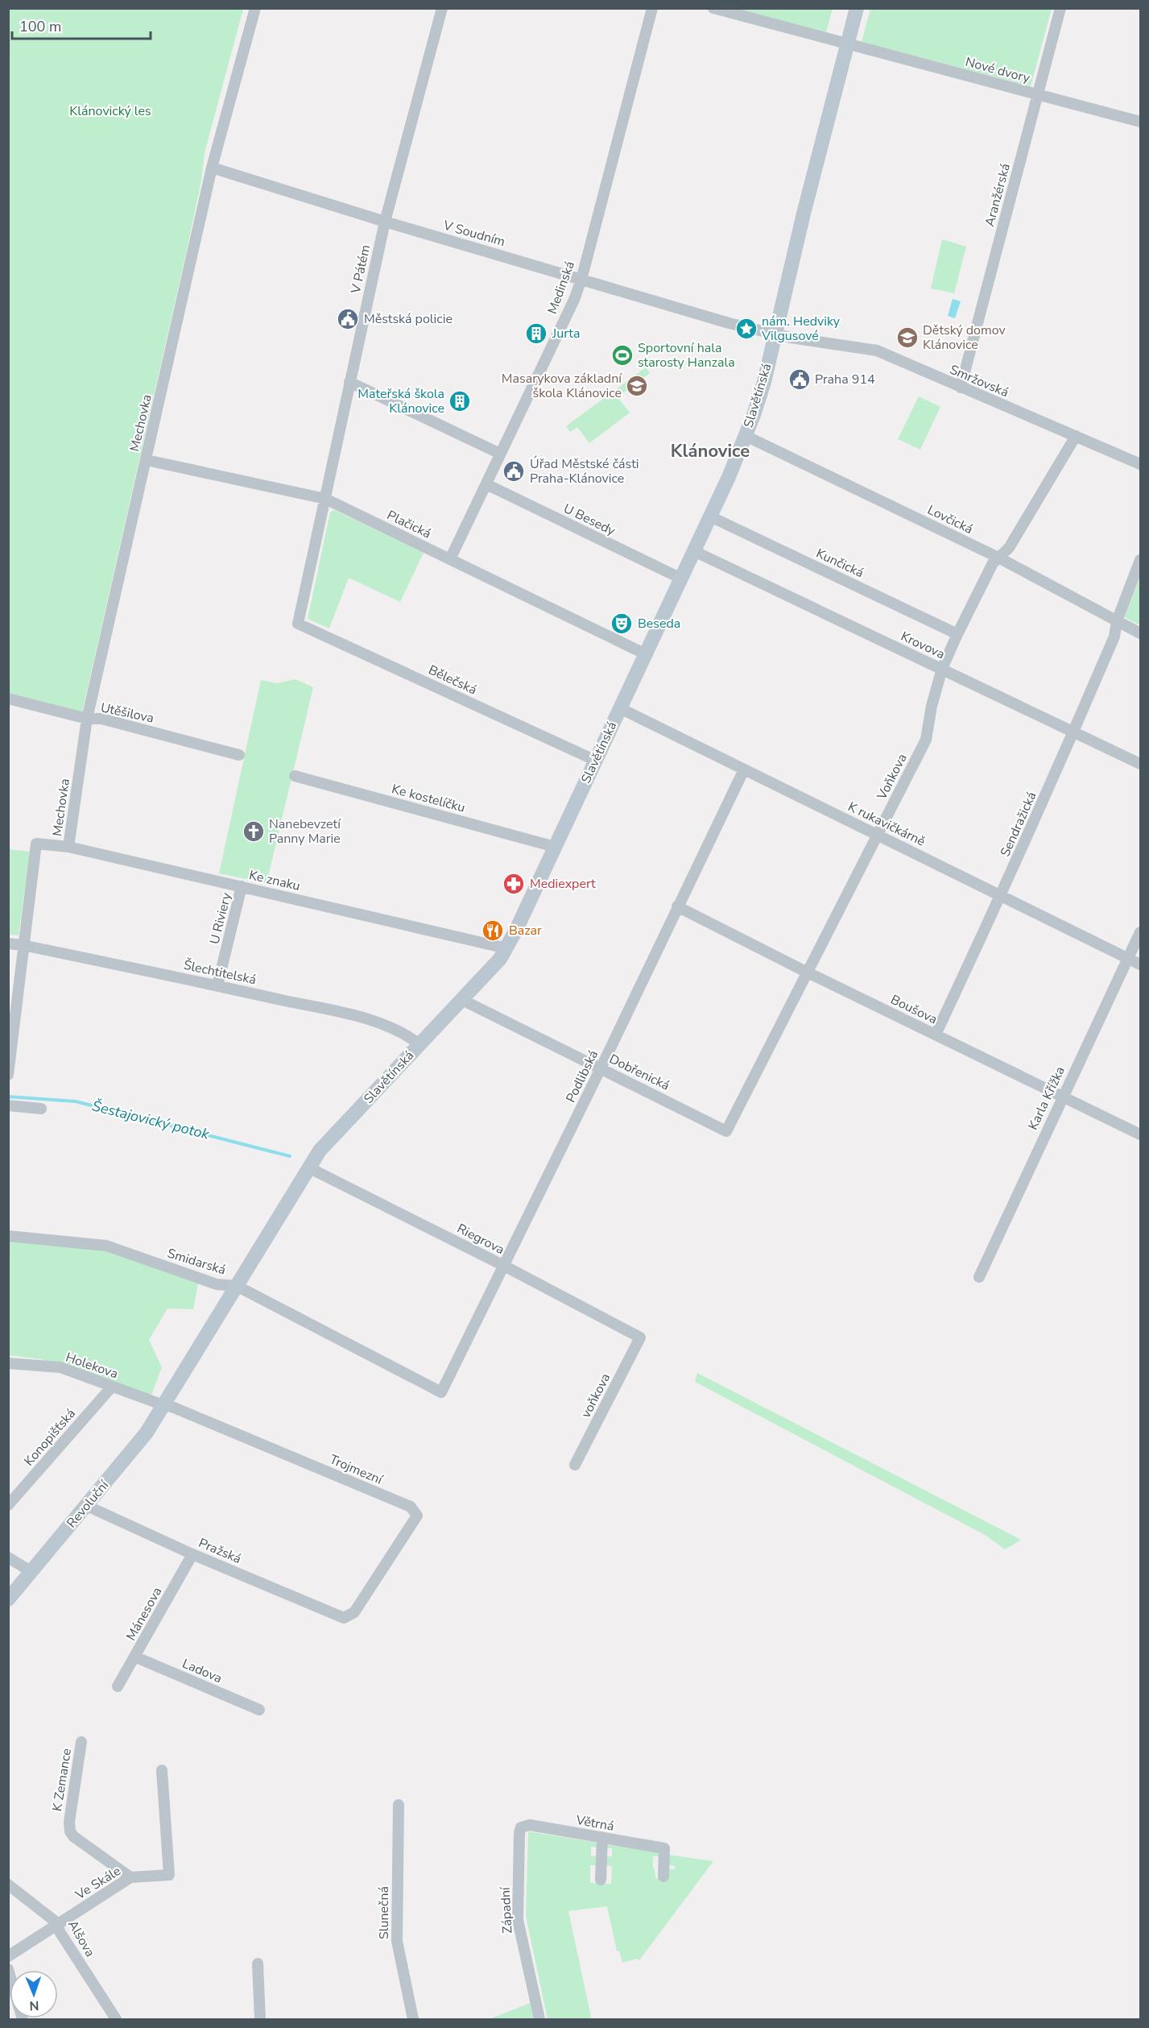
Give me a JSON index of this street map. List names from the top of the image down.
{
  "streets": {
    "street": [
      "Nové dvory",
      "Aranžérská",
      "V Soudním",
      "V Pátém",
      "Medinská",
      "Smržovská",
      "Slavětínská",
      "Mechovka",
      "U Besedy",
      "Lovčická",
      "Plačická",
      "Kunčická",
      "Krovova",
      "Bělečská",
      "Utěšilova",
      "Voňkova",
      "Ke kostelíčku",
      "K rukavičkárně",
      "Sendražická",
      "Ke znaku",
      "U Riviery",
      "Šlechtitelská",
      "Boušova",
      "Dobřenická",
      "Podlibská",
      "Karla Křížka",
      "Riegrova",
      "Smidarská",
      "Holekova",
      "voňkova",
      "Konopišťská",
      "Trojmezní",
      "Revoluční",
      "Pražská",
      "Mánesova",
      "Ladova",
      "K Zemance",
      "Větrná",
      "Ve Skále",
      "Západní",
      "Slunečná",
      "Alšova"
    ]
  },
  "crossings": [
    ["Nové dvory", "Aranžérská"],
    ["Nové dvory", "Slavětínská"],
    ["Aranžérská", "Smržovská"],
    ["V Soudním", "V Pátém"],
    ["V Soudním", "Medinská"],
    ["V Soudním", "Smržovská"],
    ["V Soudním", "Mechovka"],
    ["V Pátém", "Plačická"],
    ["V Pátém", "Bělečská"],
    ["Medinská", "U Besedy"],
    ["Medinská", "Plačická"],
    ["Smržovská", "Slavětínská"],
    ["Smržovská", "Voňkova"],
    ["Slavětínská", "U Besedy"],
    ["Slavětínská", "Lovčická"],
    ["Slavětínská", "Plačická"],
    ["Slavětínská", "Kunčická"],
    ["Slavětínská", "Krovova"],
    ["Slavětínská", "Bělečská"],
    ["Slavětínská", "Ke kostelíčku"],
    ["Slavětínská", "K rukavičkárně"],
    ["Slavětínská", "Ke znaku"],
    ["Slavětínská", "Šlechtitelská"],
    ["Slavětínská", "Dobřenická"],
    ["Slavětínská", "Riegrova"],
    ["Slavětínská", "Smidarská"],
    ["Slavětínská", "Holekova"],
    ["Slavětínská", "Trojmezní"],
    ["Slavětínská", "Revoluční"],
    ["Mechovka", "Plačická"],
    ["Mechovka", "Utěšilova"],
    ["Mechovka", "Ke znaku"],
    ["Lovčická", "Voňkova"],
    ["Lovčická", "Sendražická"],
    ["Kunčická", "Voňkova"],
    ["Krovova", "Voňkova"],
    ["Krovova", "Sendražická"],
    ["Voňkova", "K rukavičkárně"],
    ["Voňkova", "Boušova"],
    ["Voňkova", "Dobřenická"],
    ["K rukavičkárně", "Sendražická"],
    ["K rukavičkárně", "Podlibská"],
    ["K rukavičkárně", "Karla Křížka"],
    ["Sendražická", "Boušova"],
    ["Ke znaku", "U Riviery"],
    ["Ke znaku", "Šlechtitelská"],
    ["U Riviery", "Šlechtitelská"],
    ["Boušova", "Podlibská"],
    ["Boušova", "Karla Křížka"],
    ["Dobřenická", "Podlibská"],
    ["Podlibská", "Riegrova"],
    ["Podlibská", "Smidarská"],
    ["Riegrova", "voňkova"],
    ["Holekova", "Konopišťská"],
    ["Holekova", "Trojmezní"],
    ["Holekova", "Revoluční"],
    ["Trojmezní", "Revoluční"],
    ["Trojmezní", "Pražská"],
    ["Revoluční", "Pražská"],
    ["Pražská", "Mánesova"],
    ["Mánesova", "Ladova"],
    ["K Zemance", "Ve Skále"],
    ["Větrná", "Západní"],
    ["Ve Skále", "Alšova"]
  ],
  "districts": ["Klánovice"],
  "water": ["Šestajovický potok"],
  "parks": ["Klánovický les"],
  "places": {
    "public building": ["Městská policie", "Praha 914", "Úřad Městské části Praha-Klánovice"],
    "place": ["nám. Hedviky Vilgusové"],
    "building": ["Jurta", "Mateřská škola Klánovice"],
    "school or university": ["Dětský domov Klánovice", "Masarykova základní škola Klánovice"],
    "sports": ["Sportovní hala starosty Hanzala"],
    "theatre": ["Beseda"],
    "church": ["Nanebevzetí Panny Marie"],
    "pharmacy": ["Mediexpert"],
    "restaurant": ["Bazar"]
  },
  "scale_bar": "100 m",
  "north": "bottom"
}
